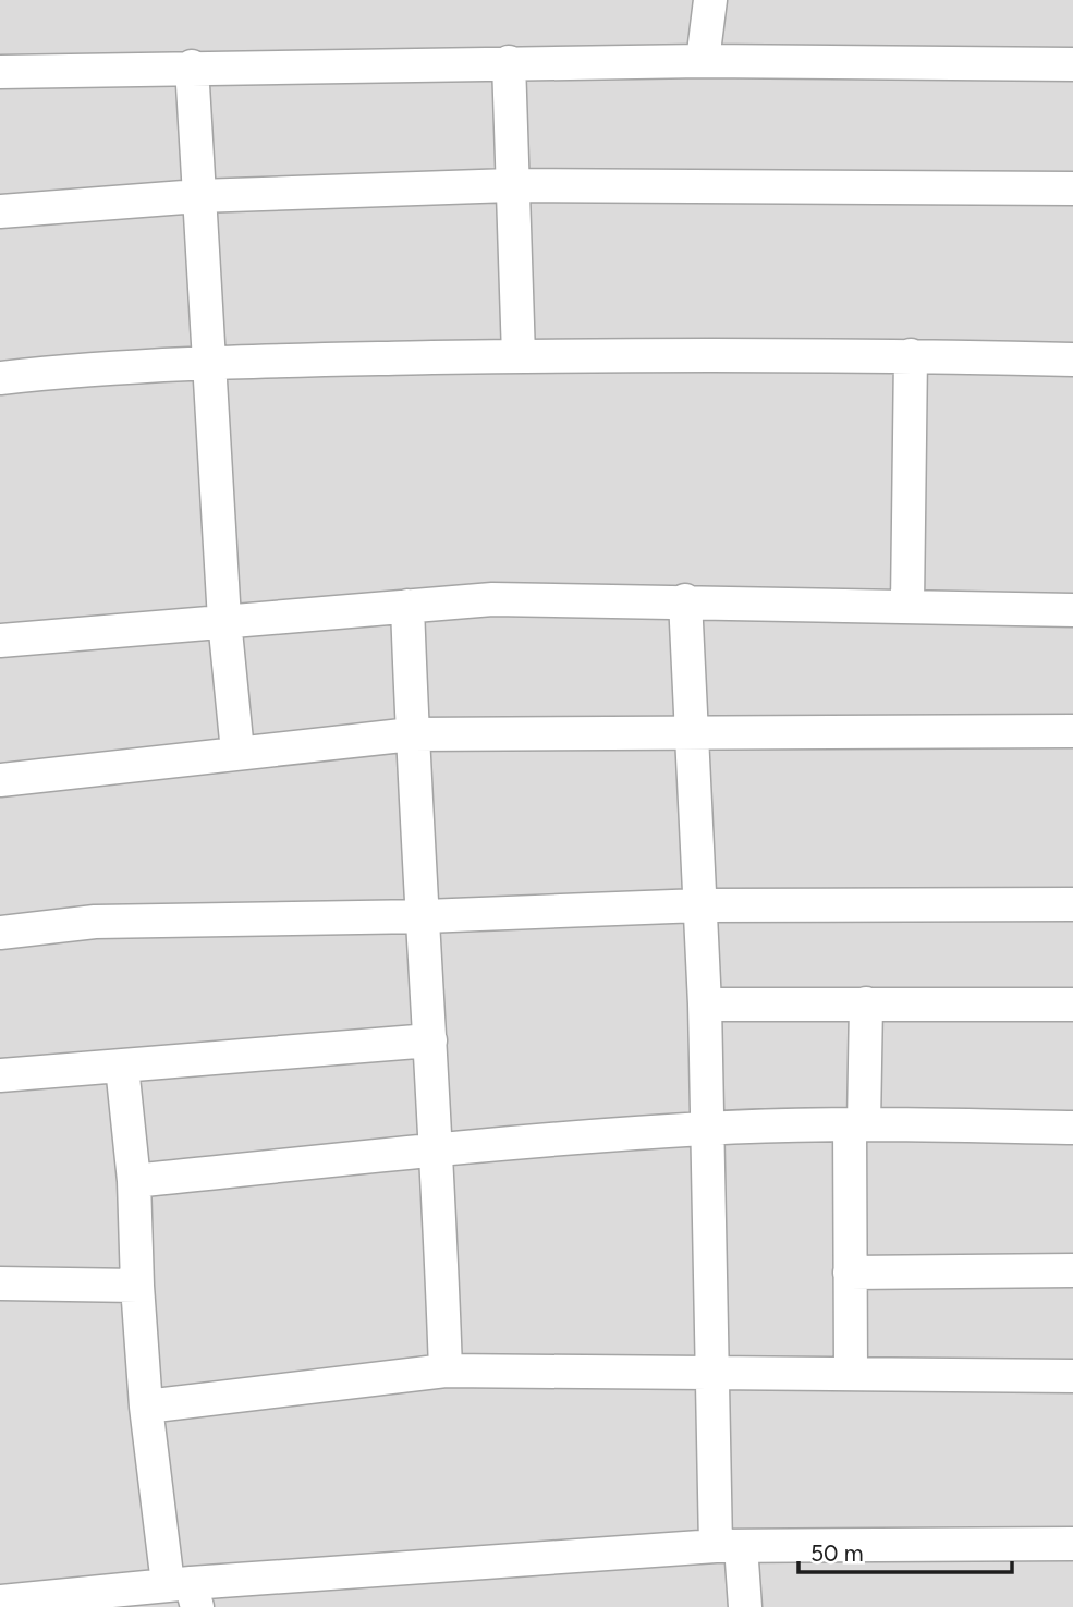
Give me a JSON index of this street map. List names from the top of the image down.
{
  "scale_bar": "50 m"
}
